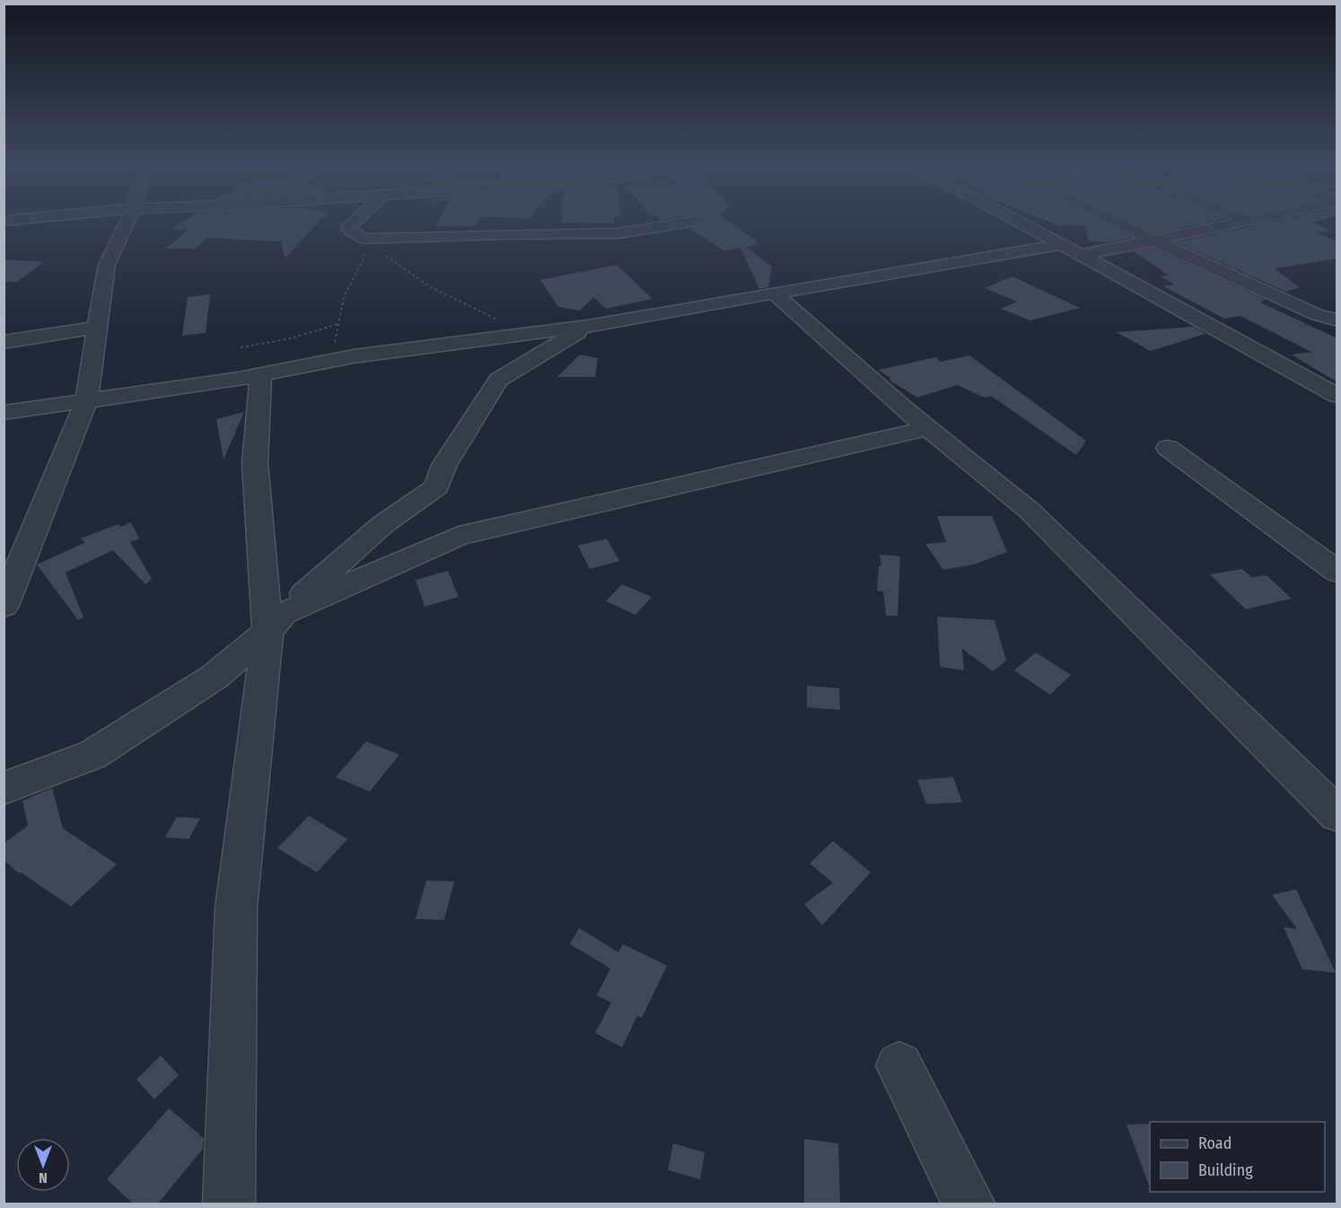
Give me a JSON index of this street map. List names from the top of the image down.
{
  "legend": ["Road", "Building"],
  "north": "bottom"
}
